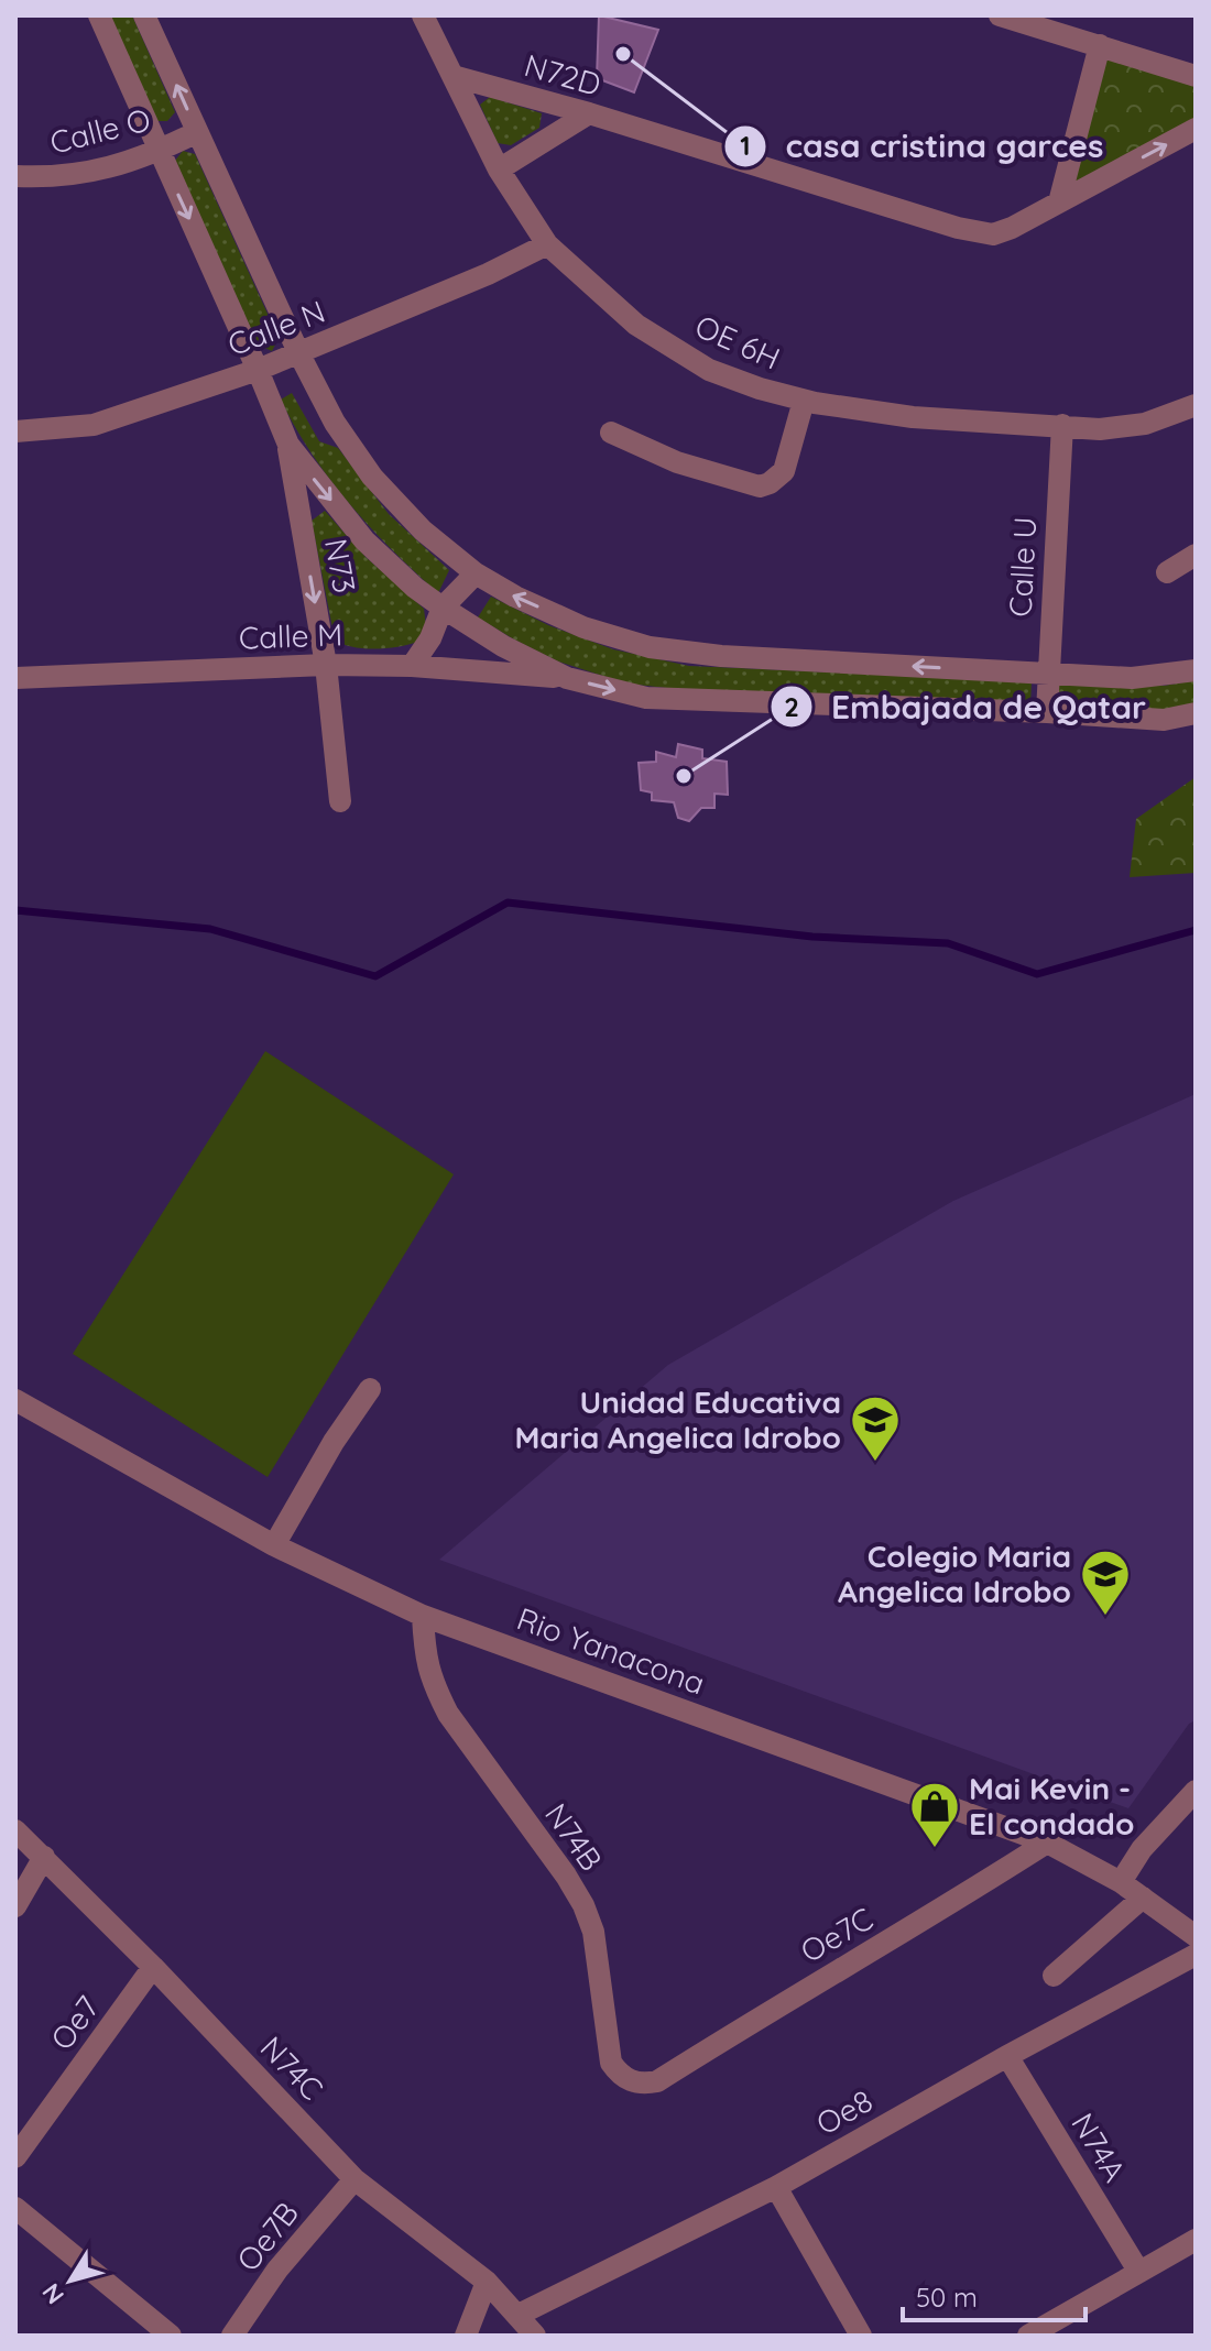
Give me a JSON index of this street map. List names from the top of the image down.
{
  "streets": {
    "street": [
      "N72D",
      "Calle O",
      "Calle N",
      "OE 6H",
      "N73",
      "Calle U",
      "Calle M",
      "Rio Yanacona",
      "N74B",
      "Oe7C",
      "Oe7",
      "N74C",
      "Oe8",
      "N74A",
      "Oe7B"
    ]
  },
  "crossings": [
    ["N72D", "OE 6H"],
    ["Calle N", "OE 6H"],
    ["OE 6H", "Calle U"],
    ["N73", "Calle M"],
    ["Rio Yanacona", "N74B"],
    ["Rio Yanacona", "Oe7C"],
    ["N74B", "Oe7C"],
    ["Oe7", "N74C"],
    ["N74C", "Oe8"],
    ["N74C", "Oe7B"],
    ["Oe8", "N74A"]
  ],
  "one_way": ["N73"],
  "places": {
    "other": ["casa cristina garces", "Embajada de Qatar"],
    "school or university": ["Unidad Educativa Maria Angelica Idrobo", "Colegio Maria Angelica Idrobo"],
    "shop": ["Mai Kevin - El condado"]
  },
  "scale_bar": "50 m",
  "north": "bottom left"
}
